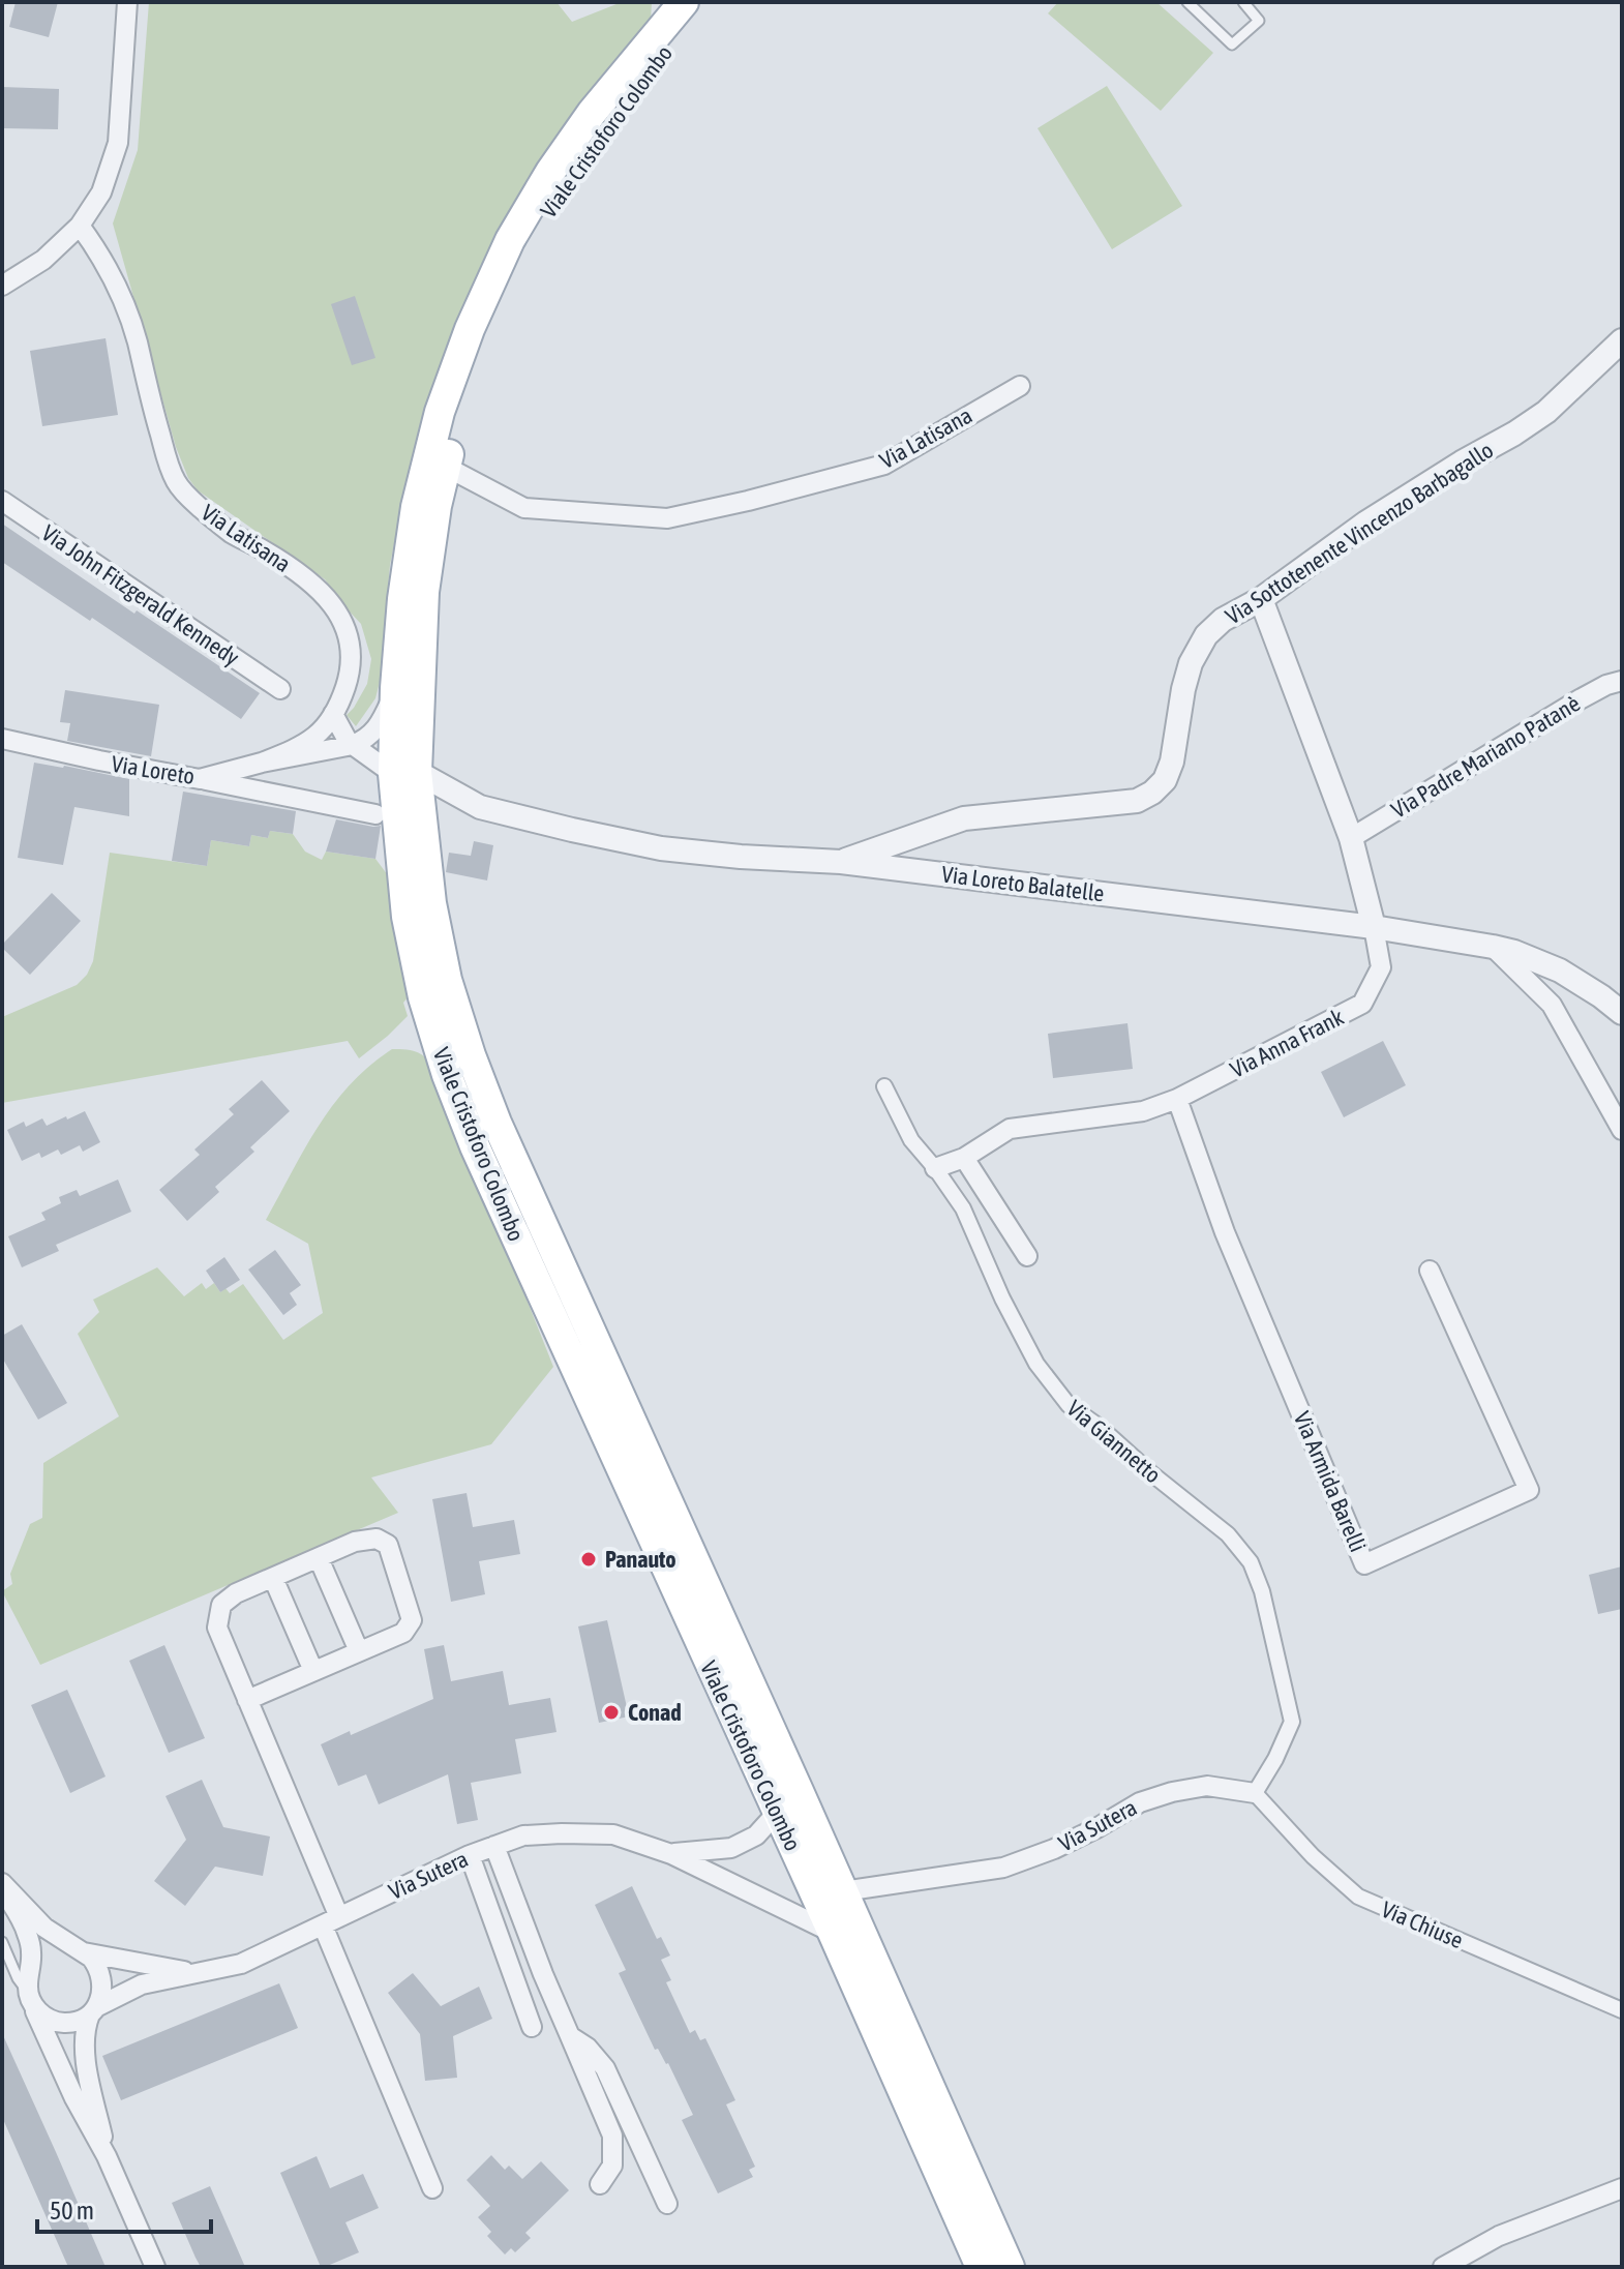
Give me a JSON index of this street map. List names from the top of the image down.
{
  "streets": {
    "main road": ["Viale Cristoforo Colombo"],
    "street": [
      "Via Latisana",
      "Via Sottotenente Vincenzo Barbagallo",
      "Via John Fitzgerald Kennedy",
      "Via Padre Mariano Patanè",
      "Via Loreto",
      "Via Loreto Balatelle",
      "Via Anna Frank",
      "Via Giannetto",
      "Via Armida Barelli",
      "Via Sutera",
      "Via Chiuse"
    ]
  },
  "crossings": [
    ["Viale Cristoforo Colombo", "Via Latisana"],
    ["Viale Cristoforo Colombo", "Via Loreto Balatelle"],
    ["Viale Cristoforo Colombo", "Via Sutera"],
    ["Via Latisana", "Via Loreto"],
    ["Via Sottotenente Vincenzo Barbagallo", "Via Loreto Balatelle"],
    ["Via Sottotenente Vincenzo Barbagallo", "Via Anna Frank"],
    ["Via Padre Mariano Patanè", "Via Anna Frank"],
    ["Via Loreto Balatelle", "Via Anna Frank"],
    ["Via Anna Frank", "Via Giannetto"],
    ["Via Anna Frank", "Via Armida Barelli"],
    ["Via Giannetto", "Via Sutera"],
    ["Via Giannetto", "Via Chiuse"],
    ["Via Sutera", "Via Chiuse"]
  ],
  "places": ["Panauto", "Conad"],
  "scale_bar": "50 m"
}
